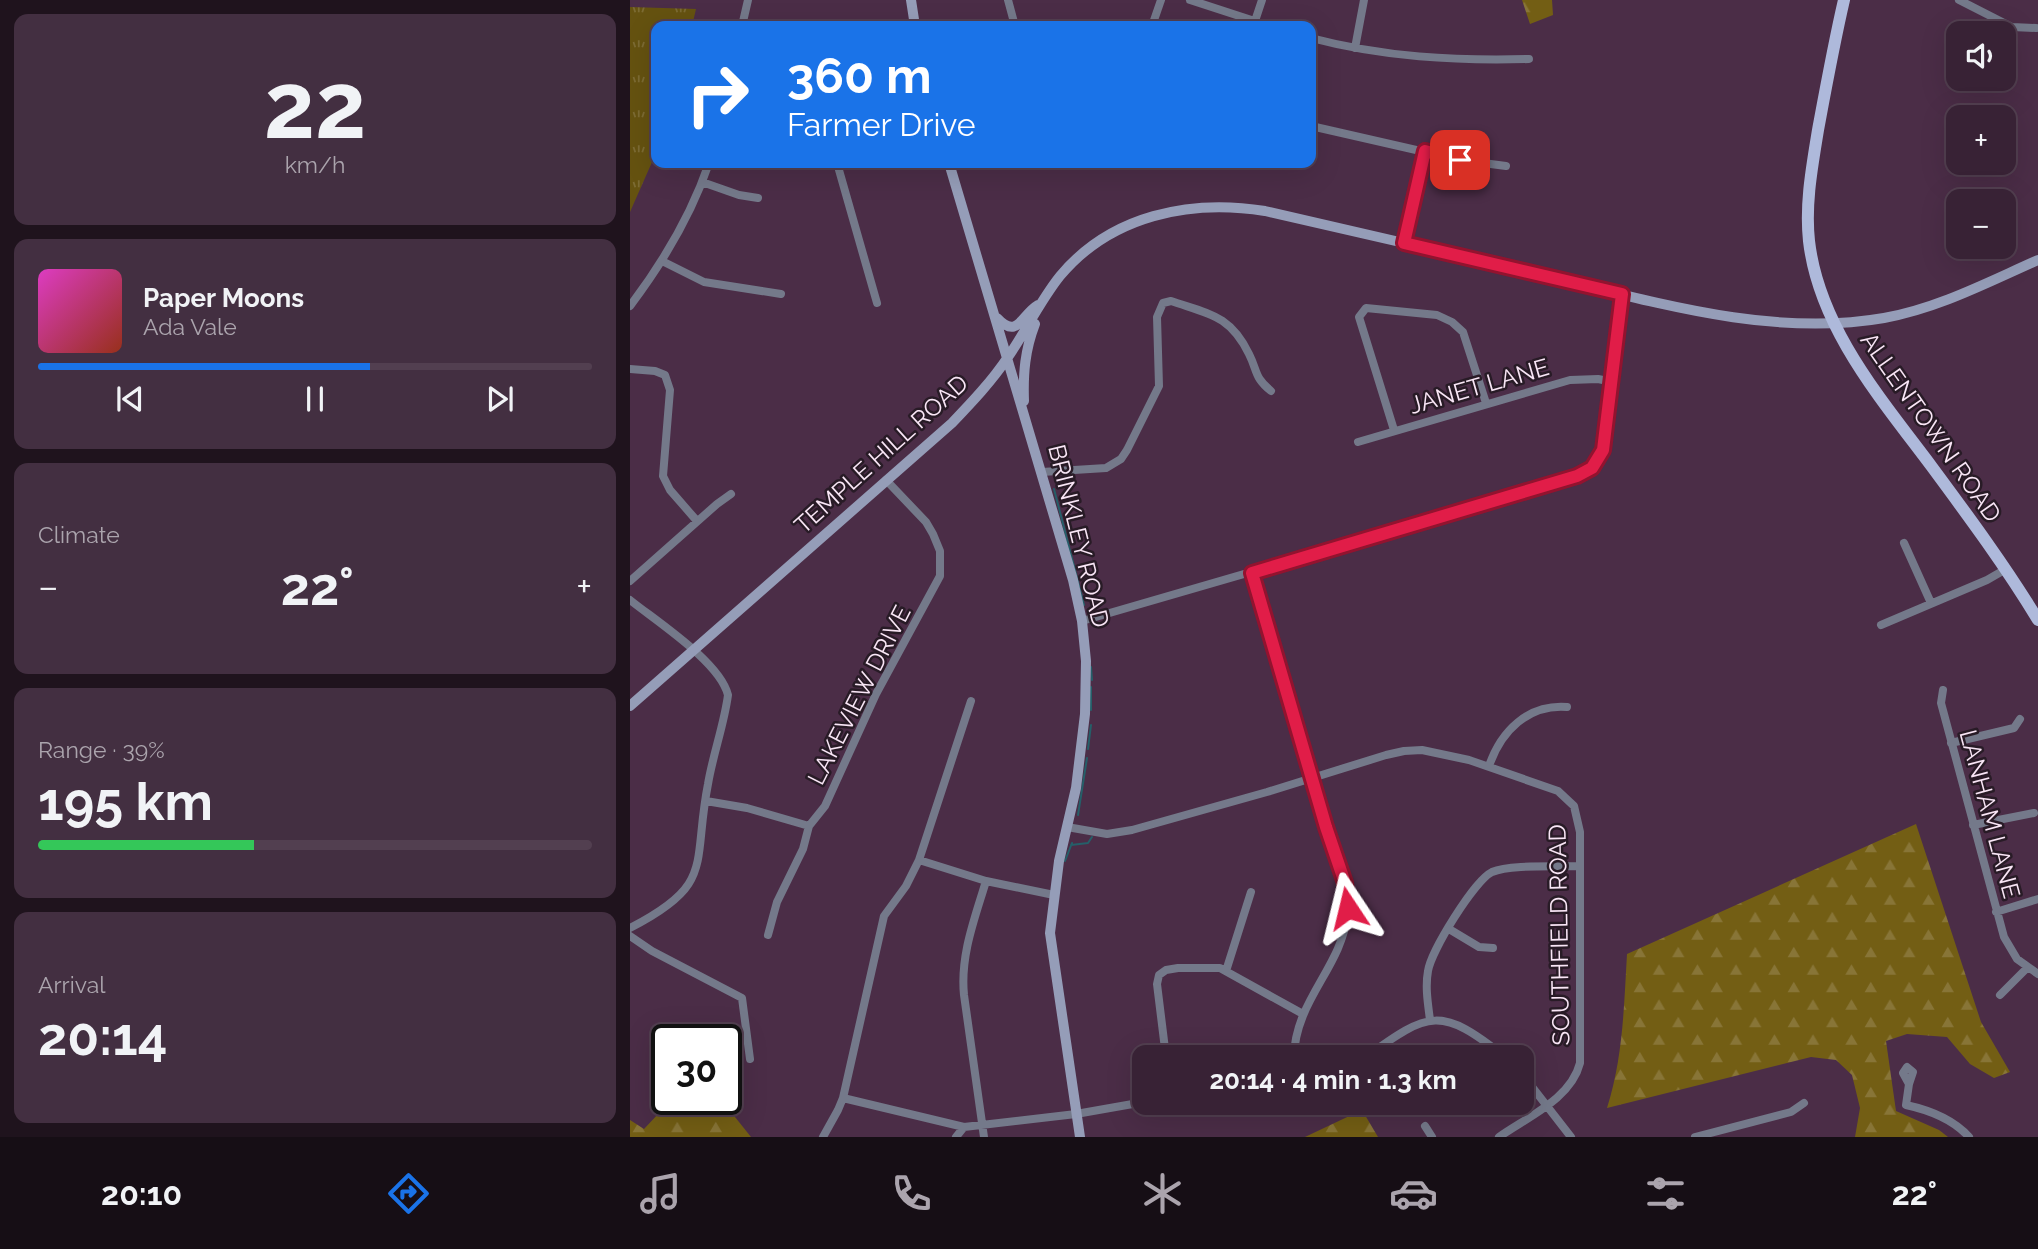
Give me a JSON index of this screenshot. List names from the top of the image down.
{
  "streets": {
    "main road": ["ALLENTOWN ROAD", "TEMPLE HILL ROAD", "BRINKLEY ROAD"],
    "street": [
      "JANET LANE",
      "LAKEVIEW DRIVE",
      "LANHAM LANE",
      "SOUTHFIELD ROAD"
    ]
  },
  "crossings": [
    ["ALLENTOWN ROAD", "TEMPLE HILL ROAD"],
    ["TEMPLE HILL ROAD", "BRINKLEY ROAD"],
    ["TEMPLE HILL ROAD", "LAKEVIEW DRIVE"],
    ["BRINKLEY ROAD", "SOUTHFIELD ROAD"]
  ],
  "page": {
    "tile": [
      ["22", "km/h"],
      "Climate",
      ["Range · 39%", "195 km"],
      ["Arrival", "20:14"]
    ],
    "map_buttons": ["+", "−"],
    "turn": ["360 m", "Farmer Drive"],
    "song": ["Paper Moons", "Ada Vale"],
    "heat": ["−", "22°", "+"],
    "limit": "30",
    "trip": "20:14 · 4 min · 1.3 km",
    "tabs": ["20:10", "22°"]
  }
}
